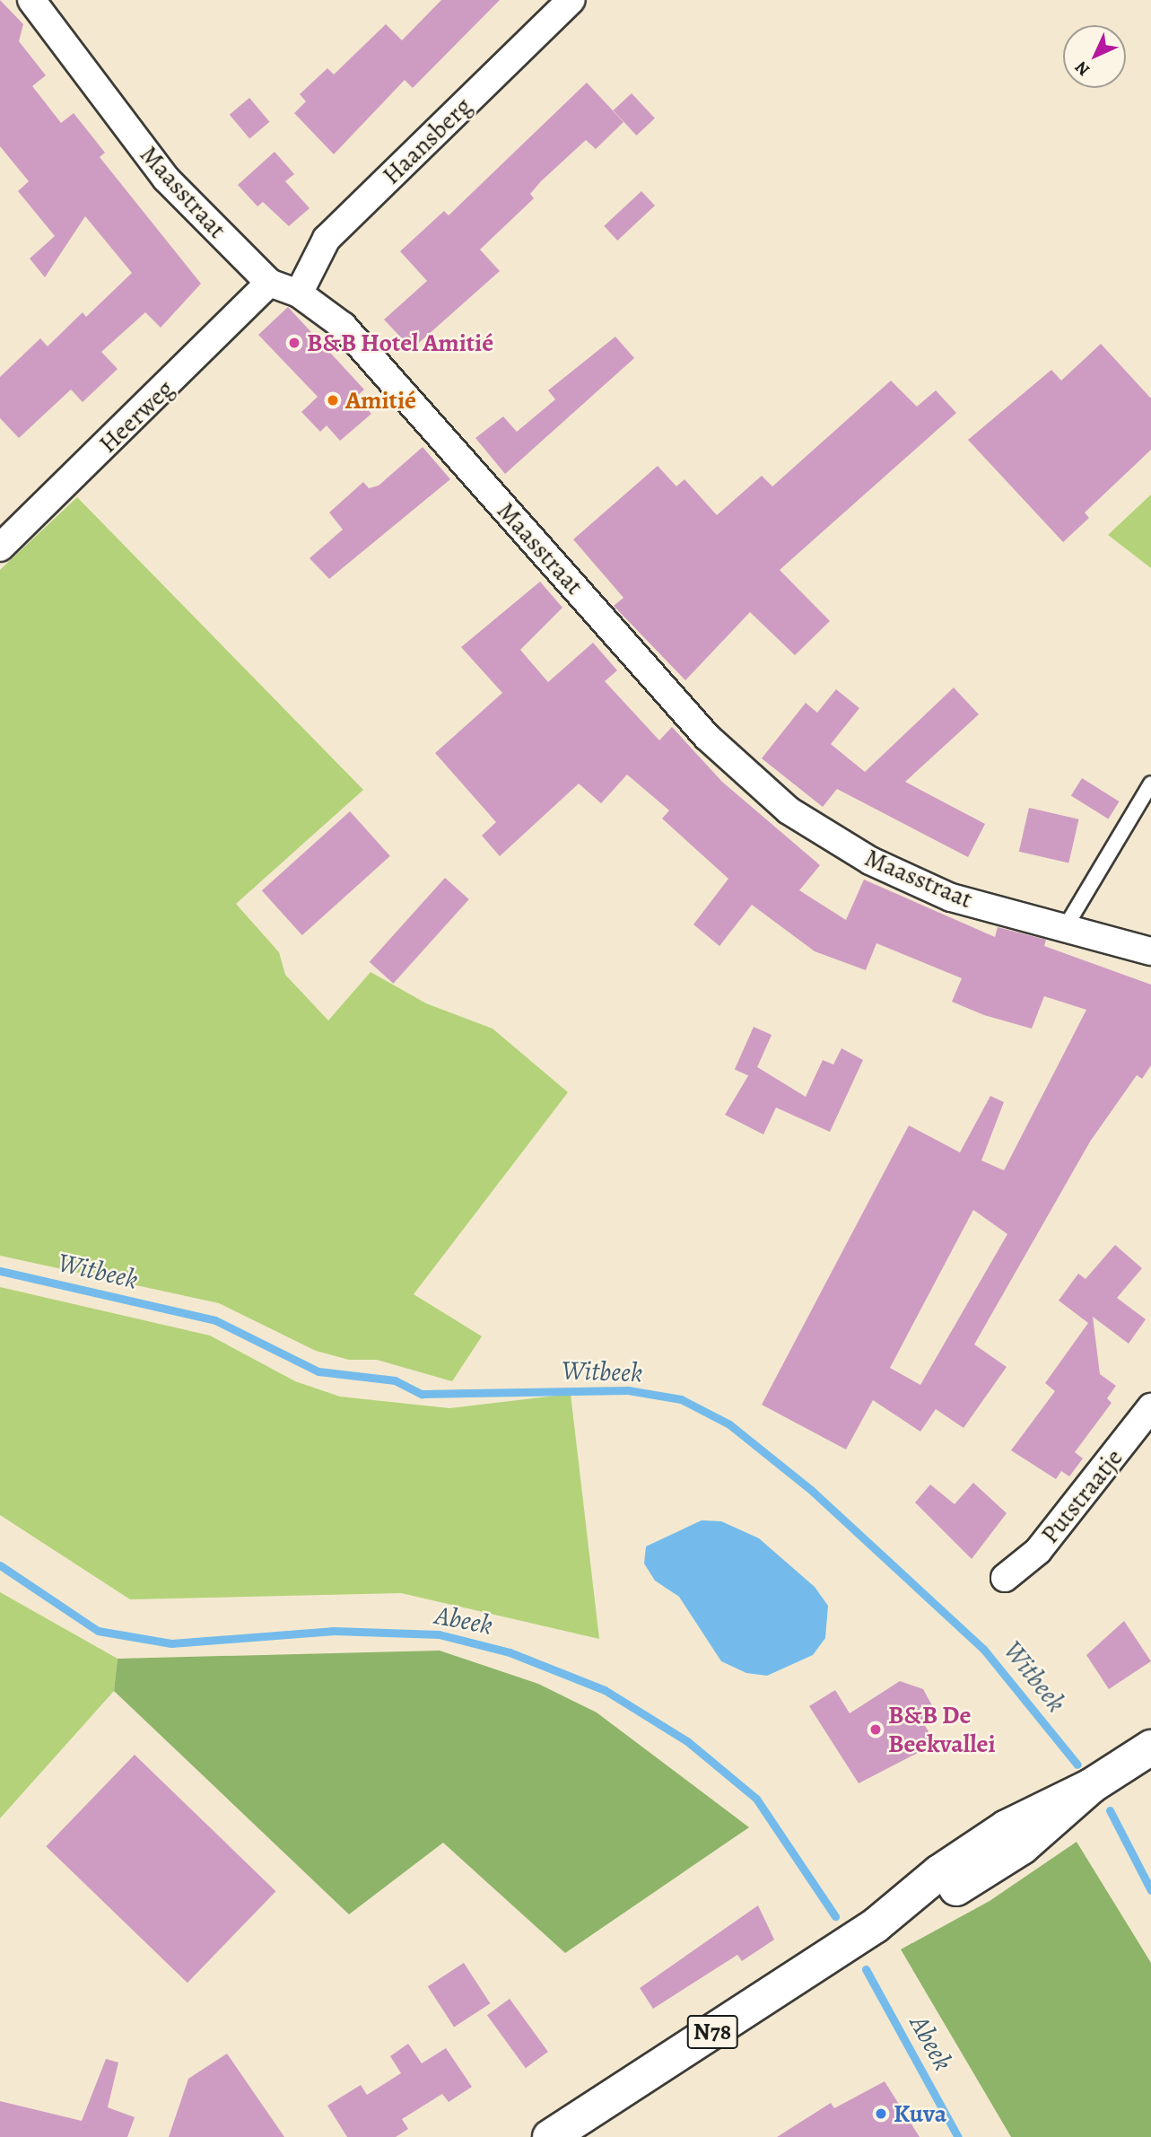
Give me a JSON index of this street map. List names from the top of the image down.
{
  "streets": {
    "main road": ["N78"],
    "street": [
      "Haansberg",
      "Maasstraat",
      "Heerweg",
      "Putstraatje"
    ]
  },
  "crossings": [
    ["Haansberg", "Maasstraat"],
    ["Maasstraat", "Heerweg"]
  ],
  "water": ["Witbeek", "Abeek"],
  "places": [
    "B&B Hotel Amitié",
    "Amitié",
    "B&B De Beekvallei",
    "Kuva"
  ],
  "north": "bottom left"
}
